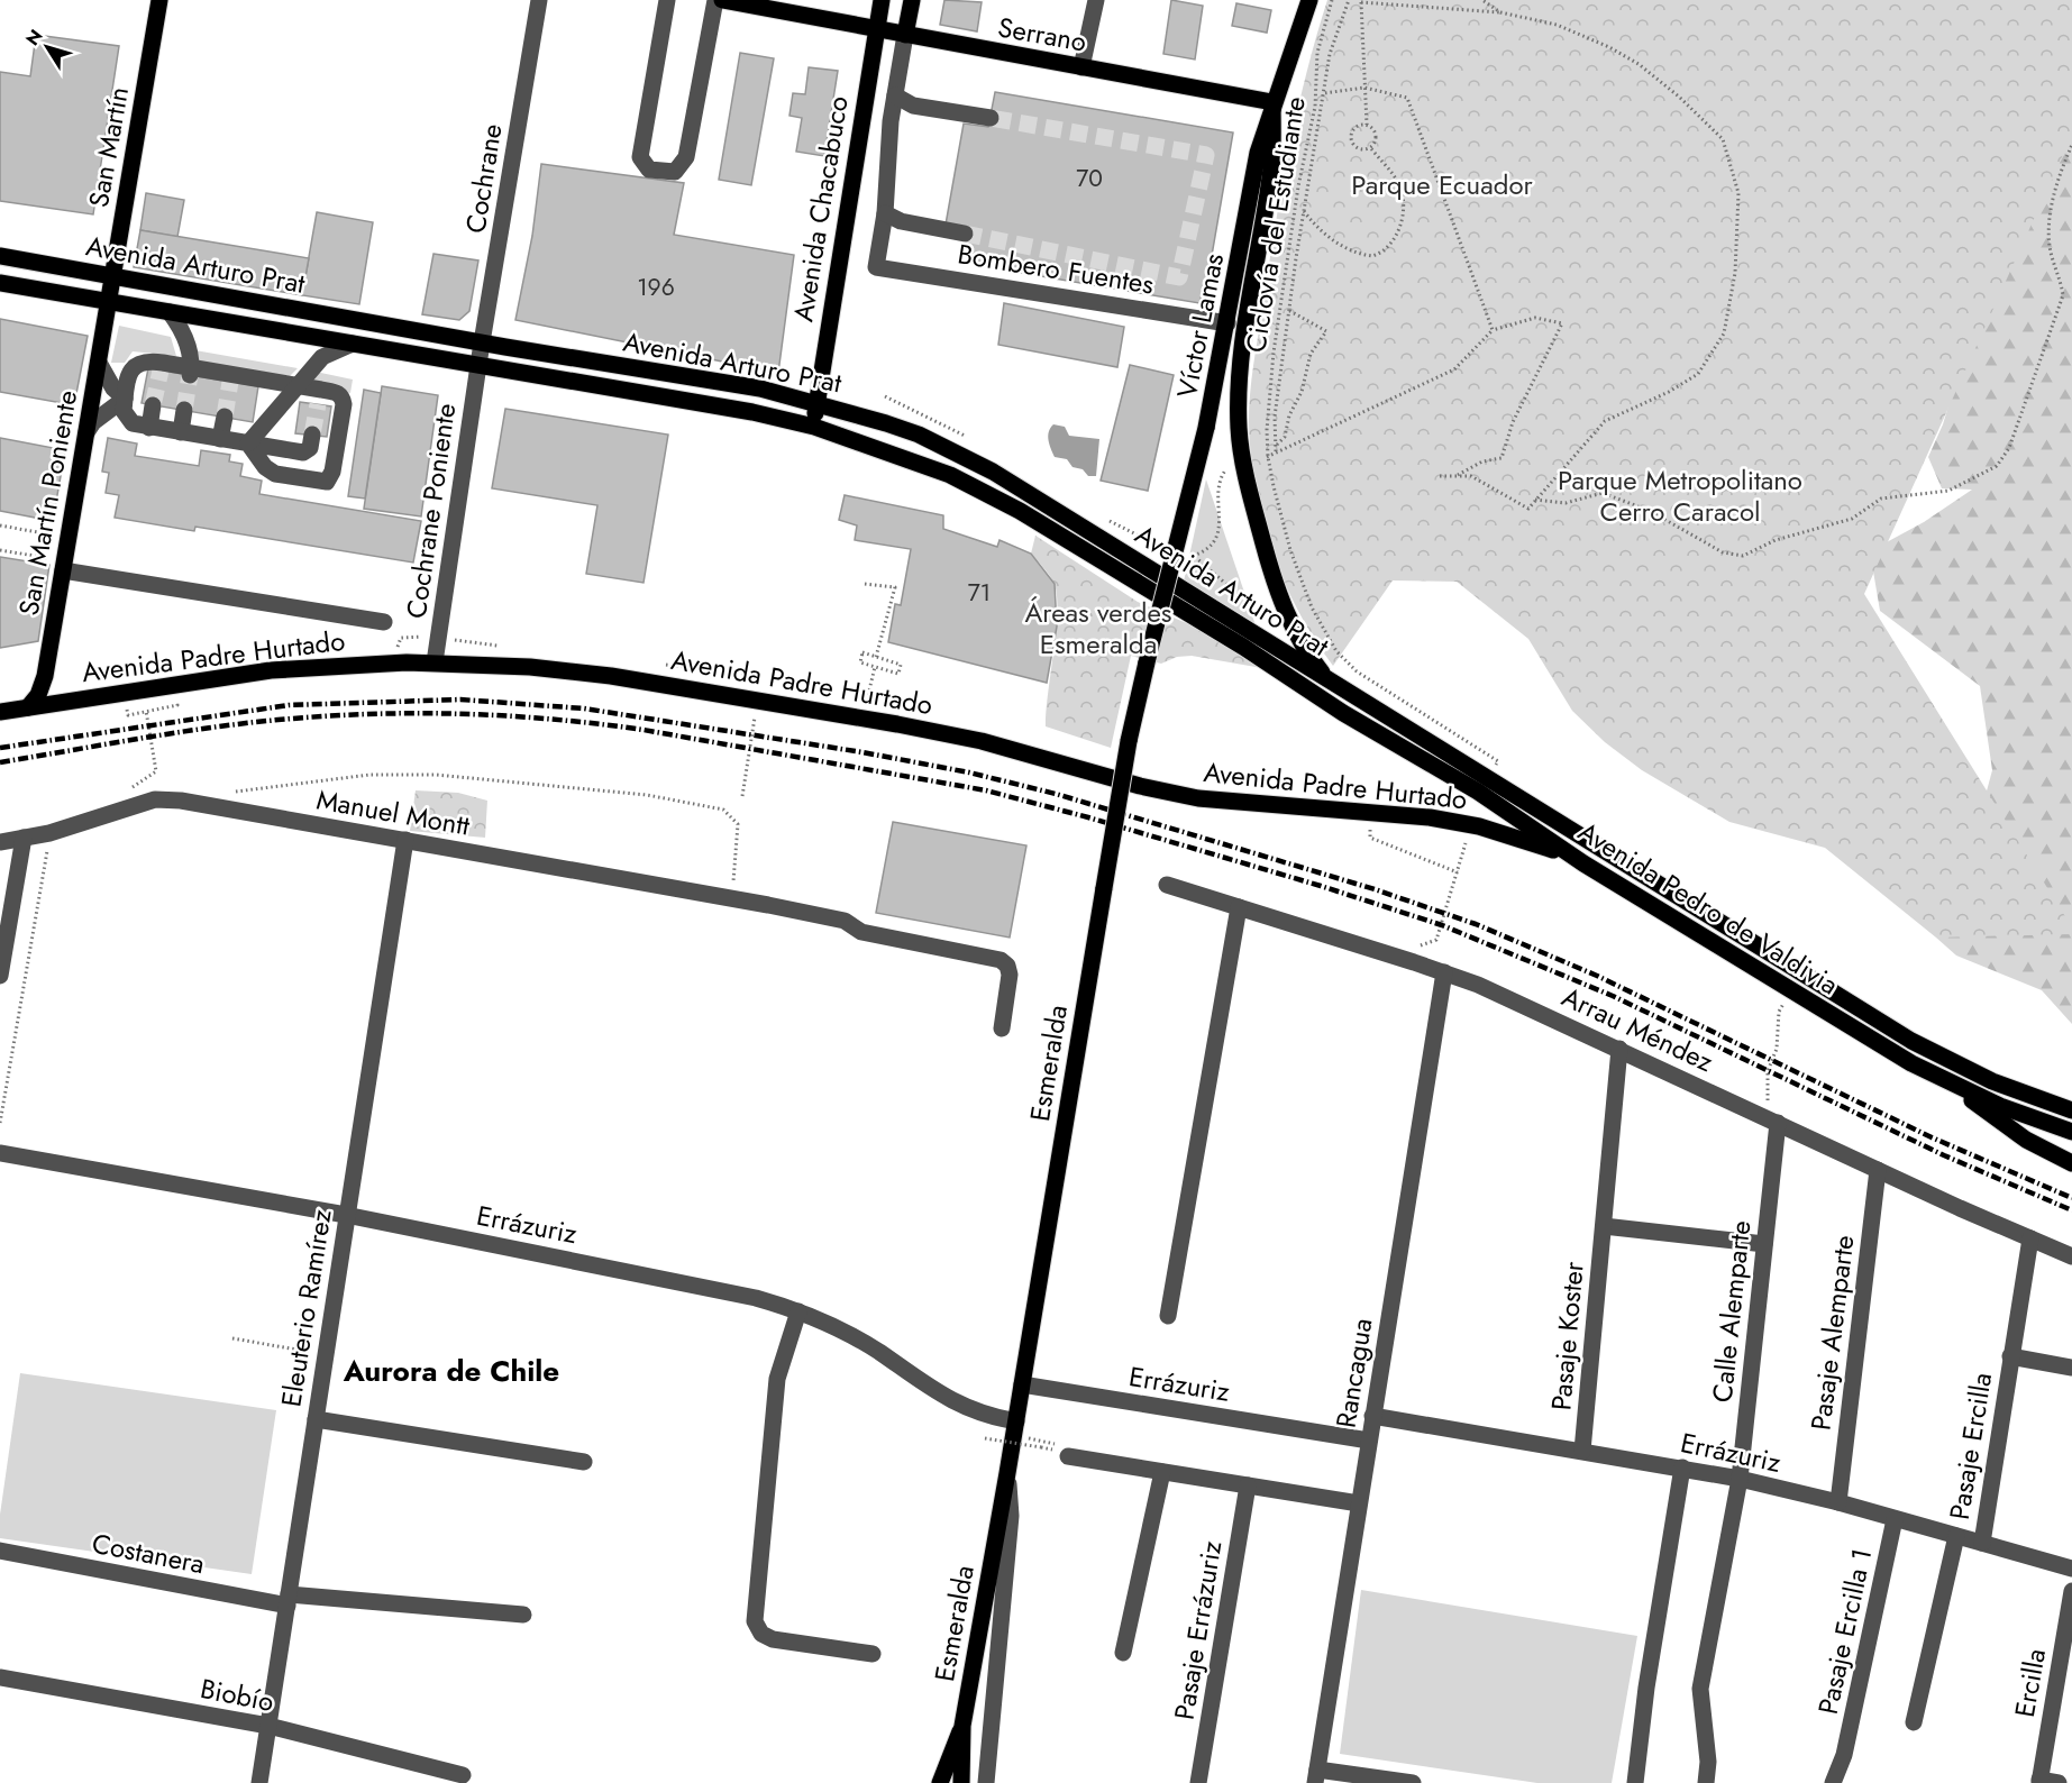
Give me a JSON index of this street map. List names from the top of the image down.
{
  "streets": {
    "main road": [
      "Serrano",
      "San Martín",
      "Avenida Chacabuco",
      "Avenida Arturo Prat",
      "Víctor Lamas",
      "San Martín Poniente",
      "Avenida Padre Hurtado",
      "Avenida Pedro de Valdivia",
      "Esmeralda"
    ],
    "street": [
      "Cochrane",
      "Bombero Fuentes",
      "Cochrane Poniente",
      "Manuel Montt",
      "Arrau Méndez",
      "Errázuriz",
      "Eleuterio Ramírez",
      "Calle Alemparte",
      "Pasaje Alemparte",
      "Pasaje Koster",
      "Rancagua",
      "Pasaje Ercilla",
      "Costanera",
      "Pasaje Errázuriz",
      "Pasaje Ercilla 1",
      "Ercilla",
      "Biobío"
    ],
    "path": ["Ciclovía del Estudiante"]
  },
  "crossings": [
    ["Serrano", "Avenida Chacabuco"],
    ["Serrano", "Víctor Lamas"],
    ["San Martín", "Avenida Arturo Prat"],
    ["San Martín", "San Martín Poniente"],
    ["Cochrane", "Avenida Arturo Prat"],
    ["Cochrane", "Cochrane Poniente"],
    ["Avenida Chacabuco", "Avenida Arturo Prat"],
    ["Avenida Chacabuco", "Bombero Fuentes"],
    ["Avenida Arturo Prat", "San Martín Poniente"],
    ["Avenida Arturo Prat", "Cochrane Poniente"],
    ["Avenida Arturo Prat", "Avenida Pedro de Valdivia"],
    ["Bombero Fuentes", "Víctor Lamas"],
    ["Víctor Lamas", "Esmeralda"],
    ["San Martín Poniente", "Avenida Padre Hurtado"],
    ["Cochrane Poniente", "Avenida Padre Hurtado"],
    ["Avenida Padre Hurtado", "Avenida Pedro de Valdivia"],
    ["Manuel Montt", "Eleuterio Ramírez"],
    ["Arrau Méndez", "Calle Alemparte"],
    ["Arrau Méndez", "Pasaje Alemparte"],
    ["Arrau Méndez", "Pasaje Koster"],
    ["Arrau Méndez", "Rancagua"],
    ["Arrau Méndez", "Pasaje Ercilla"],
    ["Esmeralda", "Errázuriz"],
    ["Errázuriz", "Eleuterio Ramírez"],
    ["Errázuriz", "Calle Alemparte"],
    ["Errázuriz", "Pasaje Alemparte"],
    ["Errázuriz", "Pasaje Koster"],
    ["Errázuriz", "Rancagua"],
    ["Errázuriz", "Pasaje Ercilla"],
    ["Errázuriz", "Pasaje Ercilla 1"],
    ["Eleuterio Ramírez", "Costanera"],
    ["Eleuterio Ramírez", "Biobío"],
    ["Calle Alemparte", "Pasaje Koster"]
  ],
  "districts": ["Aurora de Chile"],
  "parks": ["Parque Ecuador", "Parque Metropolitano Cerro Caracol", "Áreas verdes Esmeralda"],
  "house_numbers": ["70", "196", "71"],
  "north": "top left"
}
